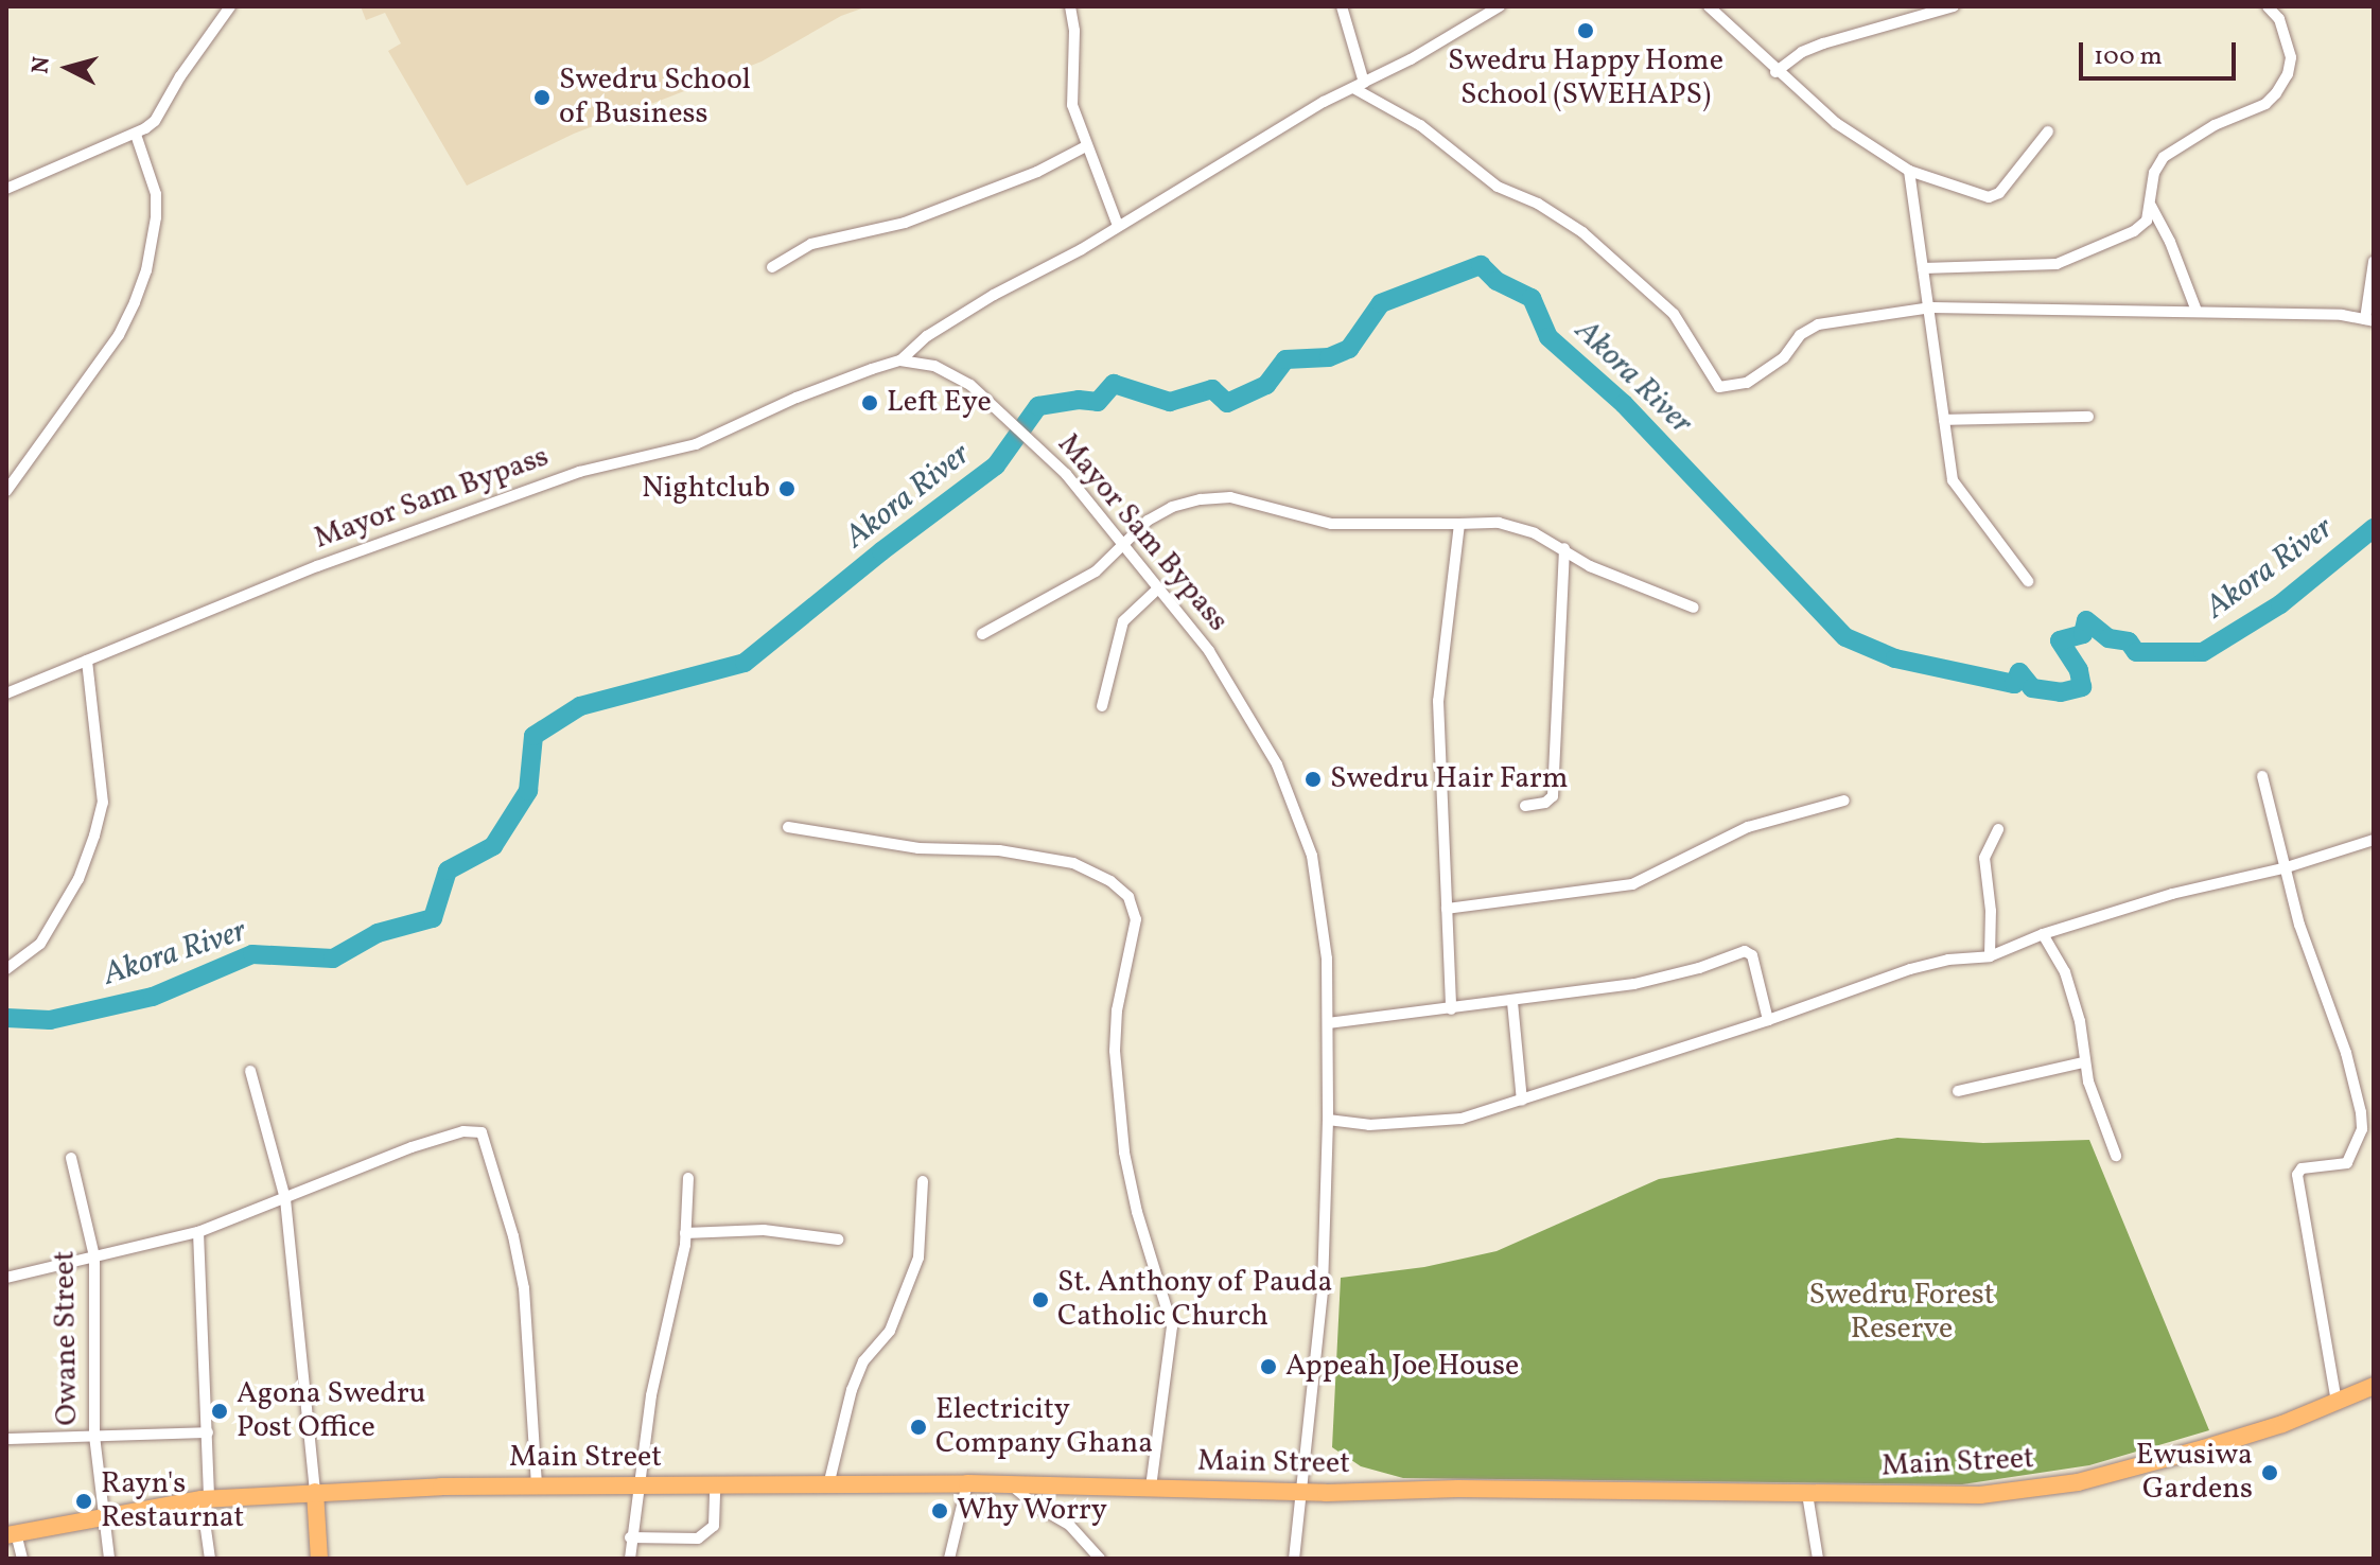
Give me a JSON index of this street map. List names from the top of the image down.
{
  "streets": {
    "main road": ["Main Street"],
    "street": ["Mayor Sam Bypass", "Owane Street"]
  },
  "crossings": [
    ["Mayor Sam Bypass", "Main Street"],
    ["Owane Street", "Main Street"]
  ],
  "water": ["Akora River"],
  "parks": ["Swedru Forest Reserve"],
  "places": [
    "Swedru Happy Home School (SWEHAPS)",
    "Swedru School of Business",
    "Left Eye",
    "Nightclub",
    "Swedru Hair Farm",
    "St. Anthony of Pauda Catholic Church",
    "Appeah Joe House",
    "Agona Swedru Post Office",
    "Electricity Company Ghana",
    "Ewusiwa Gardens",
    "Rayn's Restaurnat",
    "Why Worry"
  ],
  "scale_bar": "100 m",
  "north": "left"
}
